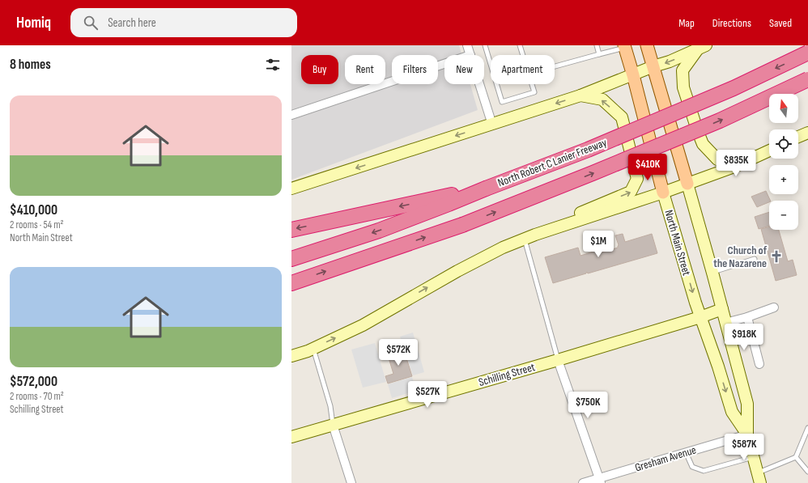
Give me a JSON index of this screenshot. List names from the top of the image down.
{
  "streets": {
    "highway": ["North Robert C Lanier Freeway"],
    "main road": ["North Main Street", "Schilling Street"],
    "street": ["Gresham Avenue"]
  },
  "crossings": [
    ["North Main Street", "Schilling Street"],
    ["North Main Street", "Gresham Avenue"]
  ],
  "places": {
    "church": ["Church of the Nazarene"]
  },
  "north": "top",
  "page": {
    "header": "Homiq",
    "search": "Search here",
    "nav": ["Map", "Directions", "Saved"],
    "heading": "8 homes",
    "chip": [
      "Buy",
      "Rent",
      "Filters",
      "New",
      "Apartment"
    ],
    "list": [
      {
        "name": "$410,000",
        "note": "2 rooms · 54 m² · North Main Street"
      },
      {
        "name": "$572,000",
        "note": "2 rooms · 70 m² · Schilling Street"
      }
    ],
    "map_buttons": ["+", "−"],
    "price": [
      "$835K",
      "$410K",
      "$1M",
      "$918K",
      "$572K",
      "$527K",
      "$750K",
      "$587K"
    ]
  }
}
